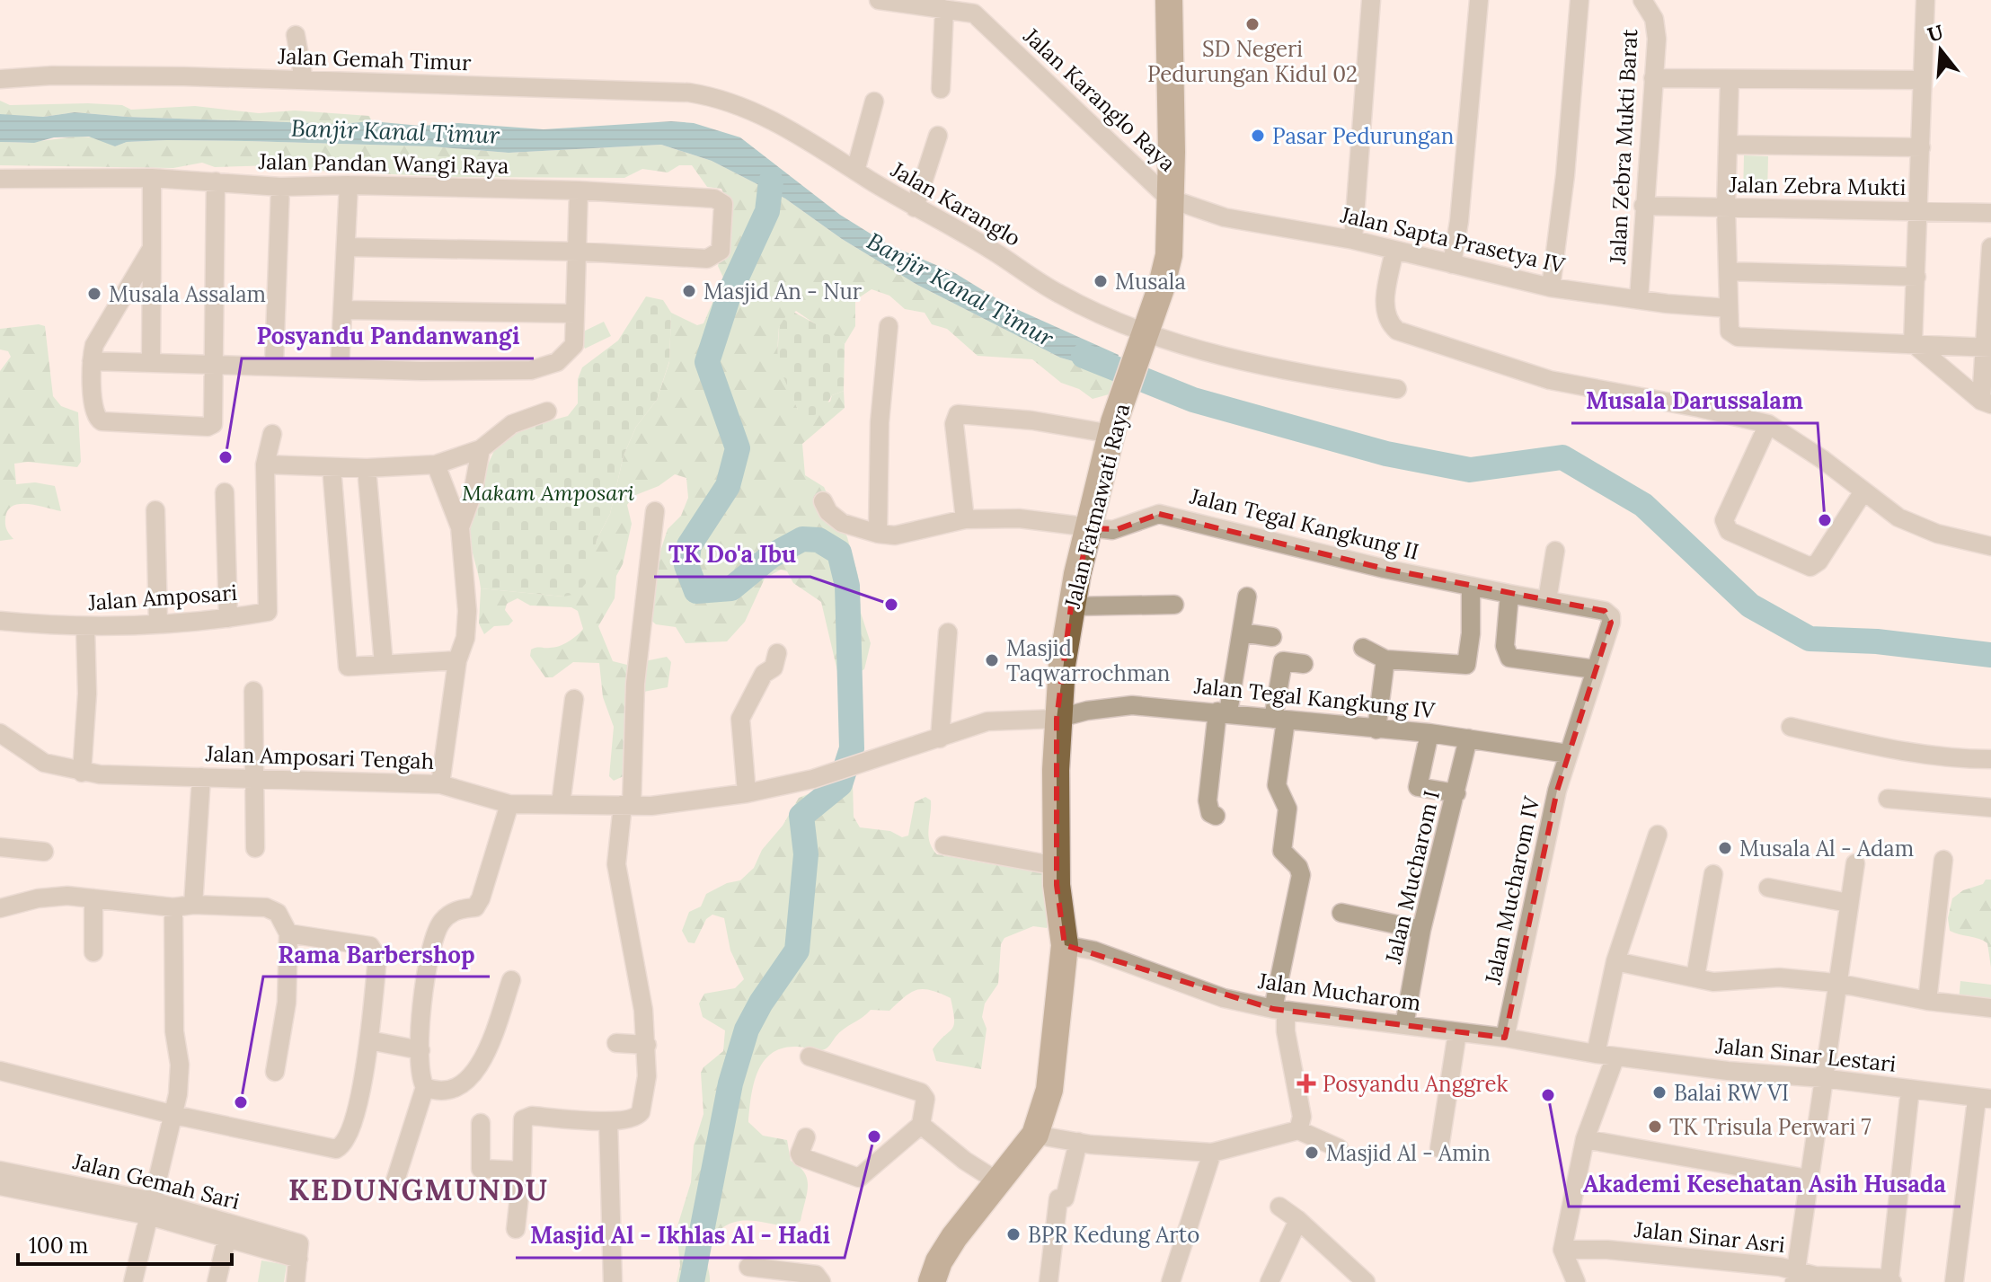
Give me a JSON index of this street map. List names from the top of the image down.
{
  "streets": {
    "main road": ["Jalan Fatmawati Raya"],
    "street": [
      "Jalan Gemah Timur",
      "Jalan Karanglo Raya",
      "Jalan Zebra Mukti Barat",
      "Jalan Pandan Wangi Raya",
      "Jalan Zebra Mukti",
      "Jalan Karanglo",
      "Jalan Sapta Prasetya IV",
      "Jalan Tegal Kangkung II",
      "Jalan Amposari",
      "Jalan Tegal Kangkung IV",
      "Jalan Amposari Tengah",
      "Jalan Mucharom I",
      "Jalan Mucharom IV",
      "Jalan Mucharom",
      "Jalan Sinar Lestari",
      "Jalan Gemah Sari",
      "Jalan Sinar Asri"
    ]
  },
  "crossings": [
    ["Jalan Gemah Timur", "Jalan Karanglo"],
    ["Jalan Karanglo Raya", "Jalan Sapta Prasetya IV"],
    ["Jalan Karanglo Raya", "Jalan Fatmawati Raya"],
    ["Jalan Zebra Mukti Barat", "Jalan Zebra Mukti"],
    ["Jalan Zebra Mukti Barat", "Jalan Sapta Prasetya IV"],
    ["Jalan Karanglo", "Jalan Fatmawati Raya"],
    ["Jalan Sapta Prasetya IV", "Jalan Fatmawati Raya"],
    ["Jalan Fatmawati Raya", "Jalan Tegal Kangkung II"],
    ["Jalan Fatmawati Raya", "Jalan Tegal Kangkung IV"],
    ["Jalan Fatmawati Raya", "Jalan Mucharom"],
    ["Jalan Tegal Kangkung II", "Jalan Mucharom IV"],
    ["Jalan Tegal Kangkung IV", "Jalan Amposari Tengah"],
    ["Jalan Tegal Kangkung IV", "Jalan Mucharom I"],
    ["Jalan Tegal Kangkung IV", "Jalan Mucharom IV"],
    ["Jalan Mucharom I", "Jalan Mucharom"],
    ["Jalan Mucharom IV", "Jalan Mucharom"],
    ["Jalan Mucharom", "Jalan Sinar Lestari"]
  ],
  "districts": ["KEDUNGMUNDU"],
  "water": ["Banjir Kanal Timur"],
  "parks": ["Makam Amposari"],
  "places": {
    "other": [
      "SD Negeri Pedurungan Kidul 02",
      "Pasar Pedurungan",
      "Musala",
      "Masjid An - Nur",
      "Musala Assalam",
      "Posyandu Pandanwangi",
      "Musala Darussalam",
      "TK Do'a Ibu",
      "Masjid Taqwarrochman",
      "Musala Al - Adam",
      "Balai RW VI",
      "Akademi Kesehatan Asih Husada",
      "Rama Barbershop",
      "TK Trisula Perwari 7",
      "Masjid Al - Ikhlas Al - Hadi",
      "Masjid Al - Amin",
      "BPR Kedung Arto"
    ],
    "health": ["Posyandu Anggrek"]
  },
  "scale_bar": "100 m",
  "north": "top"
}
